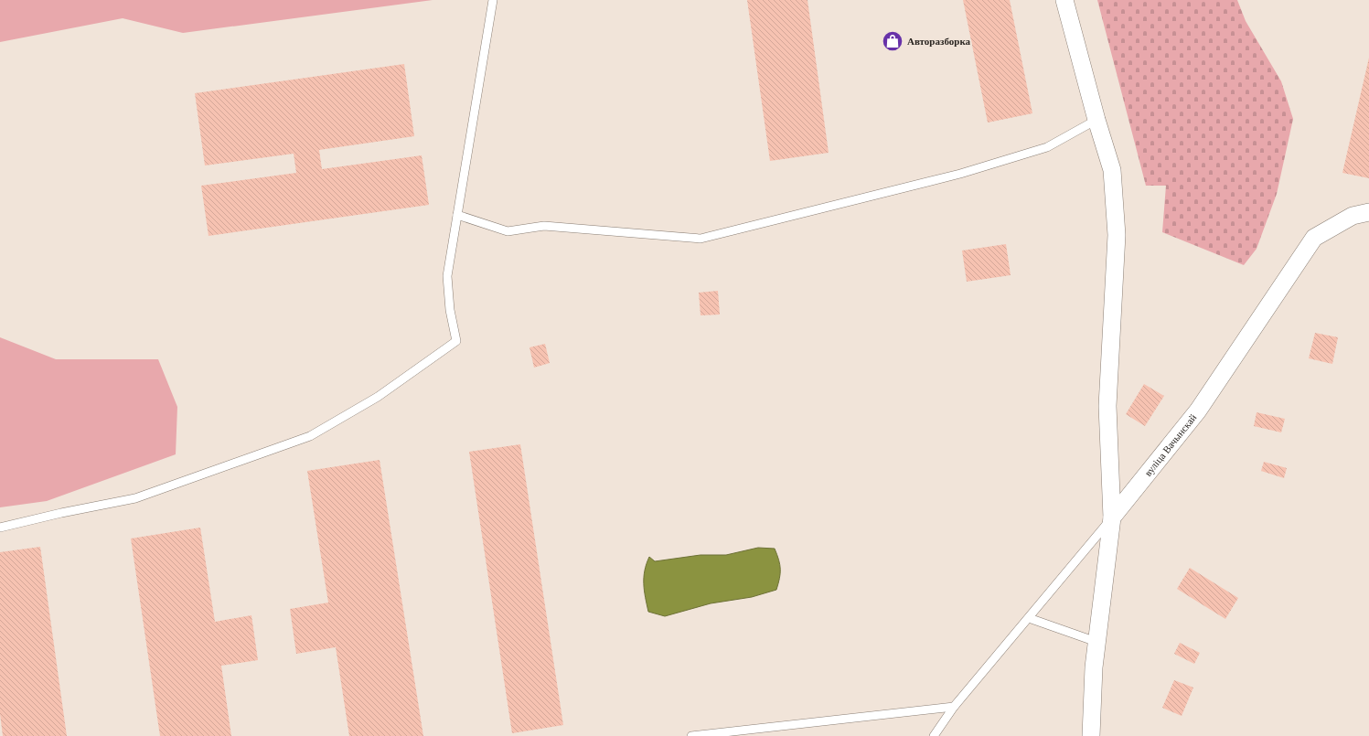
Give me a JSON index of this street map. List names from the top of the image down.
{
  "streets": {
    "street": ["вуліца Вачынскай"]
  },
  "places": {
    "shop": ["Авторазборка"]
  }
}
